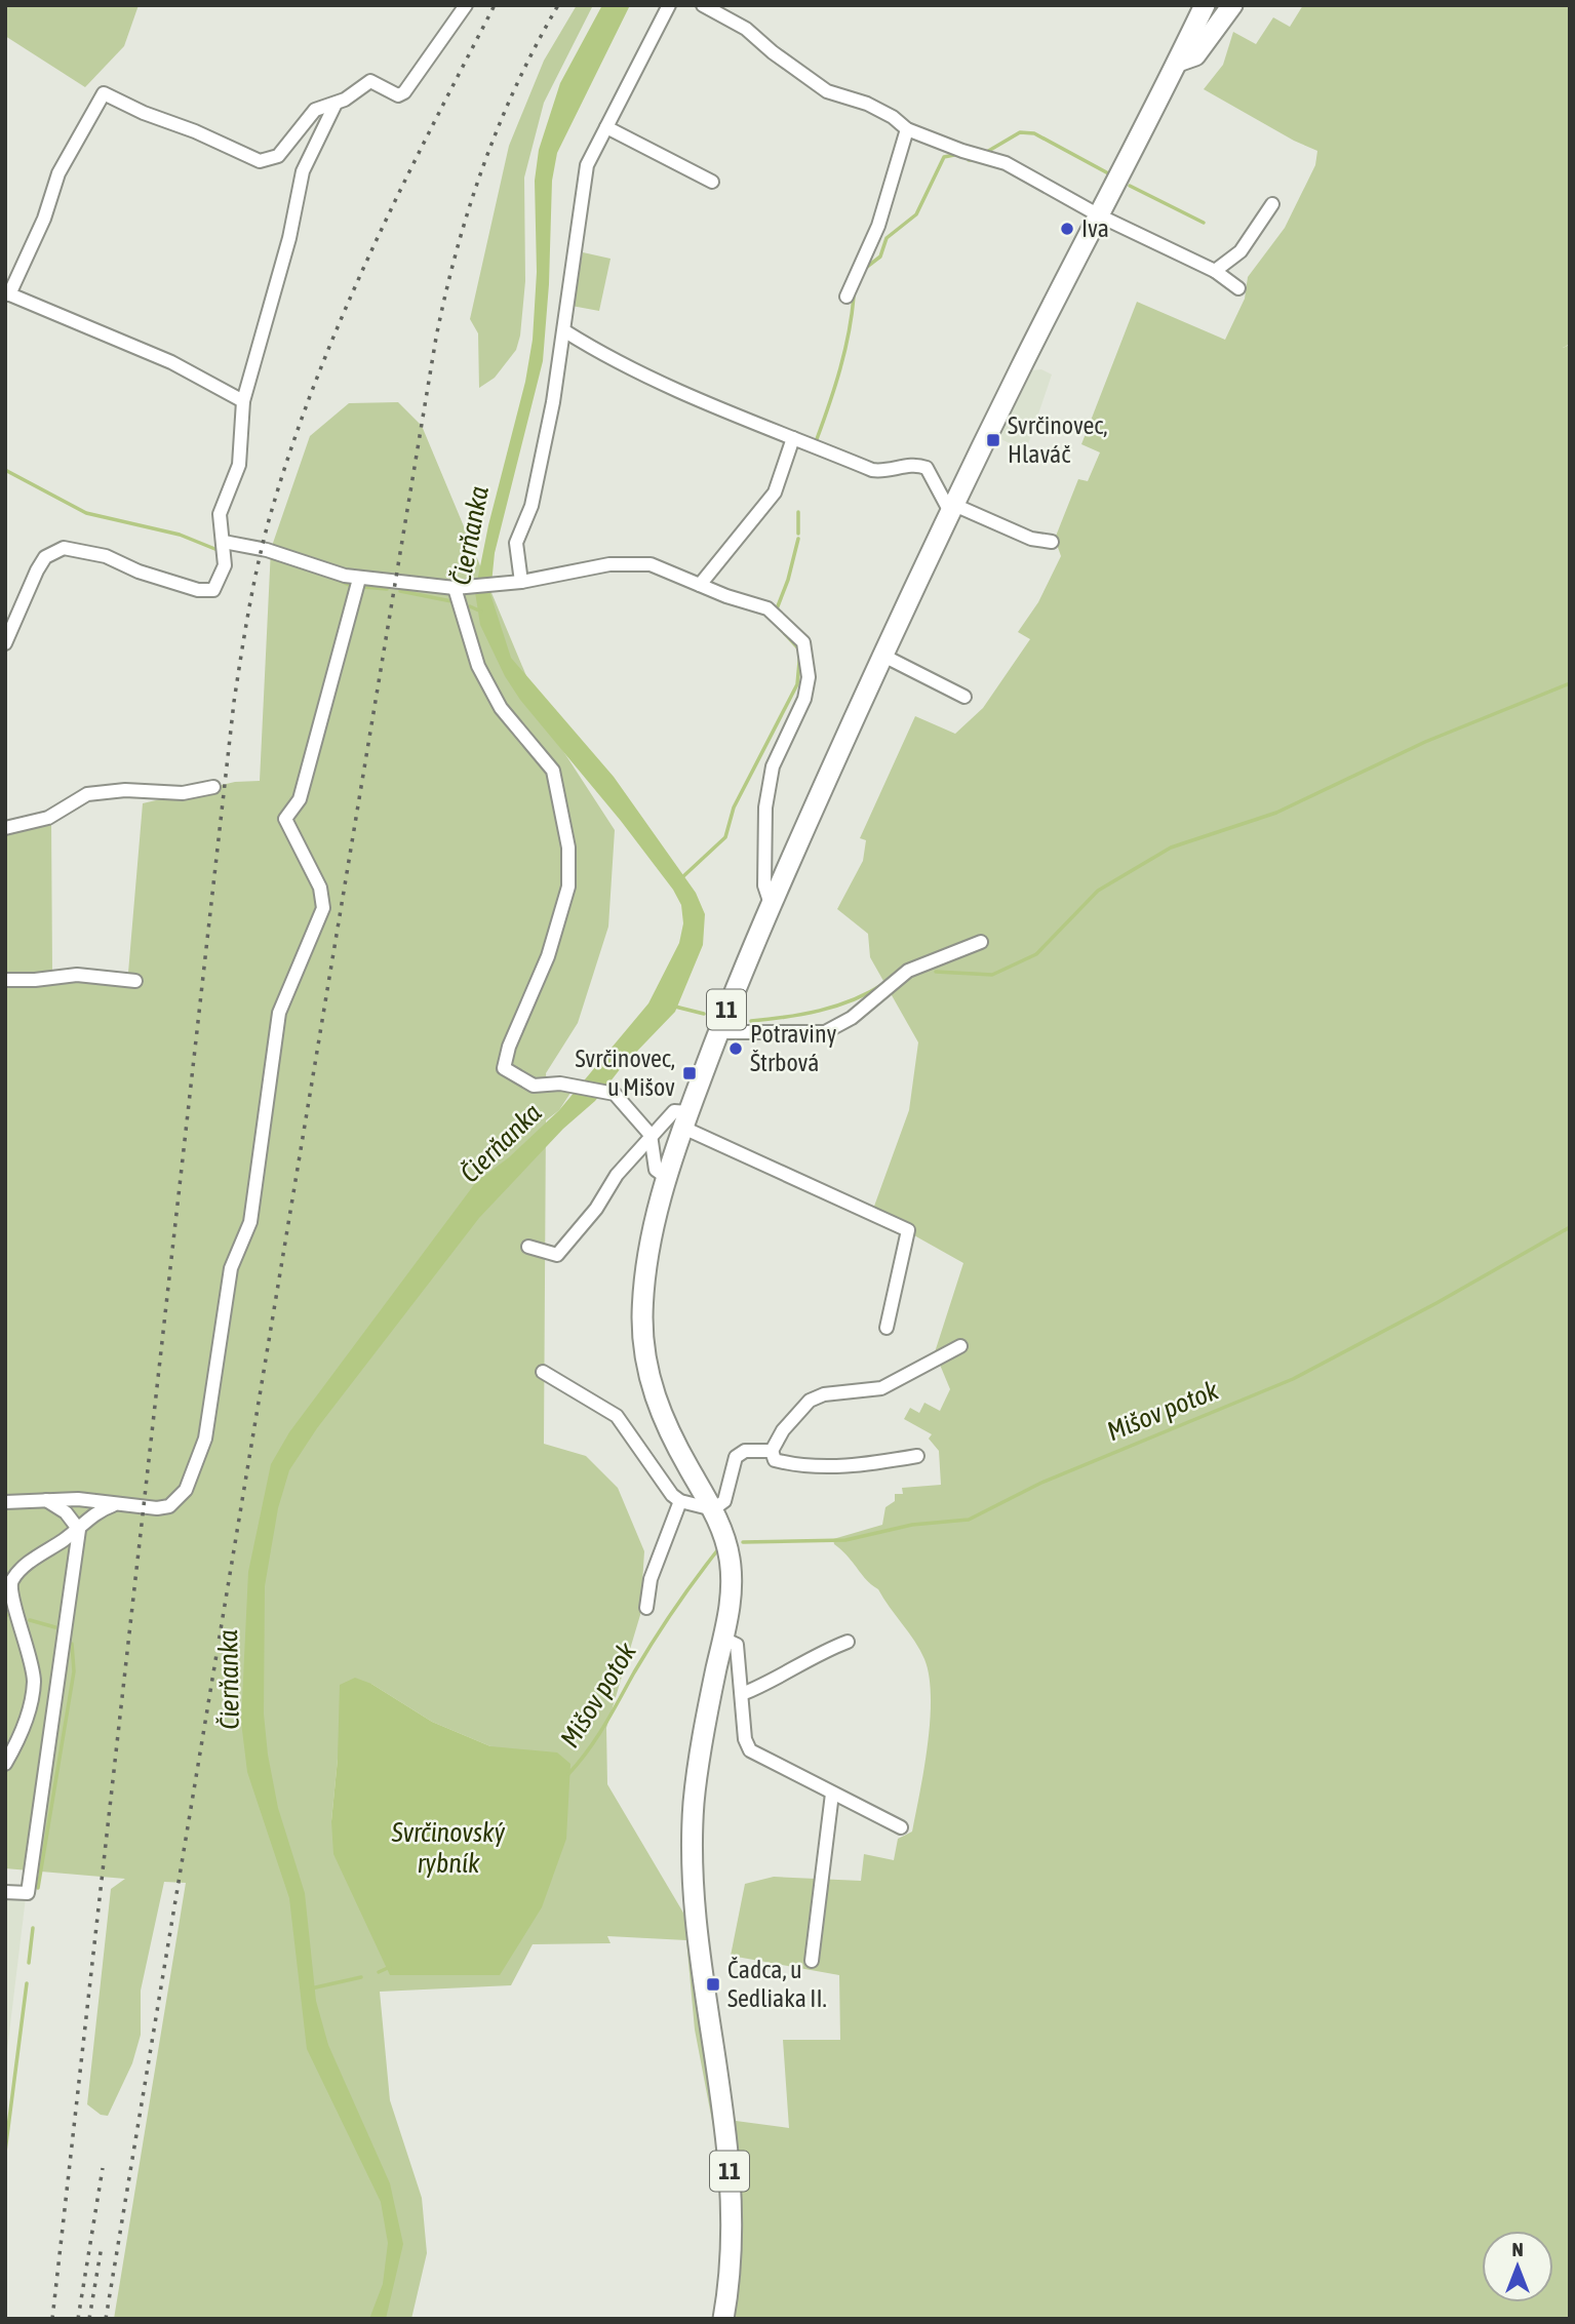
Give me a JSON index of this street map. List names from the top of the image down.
{
  "streets": {
    "main road": ["11"]
  },
  "water": ["Čierňanka", "Mišov potok", "Svrčinovský rybník"],
  "places": {
    "other": ["Iva", "Potraviny Štrbová"],
    "transit": ["Svrčinovec, Hlaváč", "Svrčinovec, u Mišov", "Čadca, u Sedliaka II."]
  },
  "north": "top"
}
